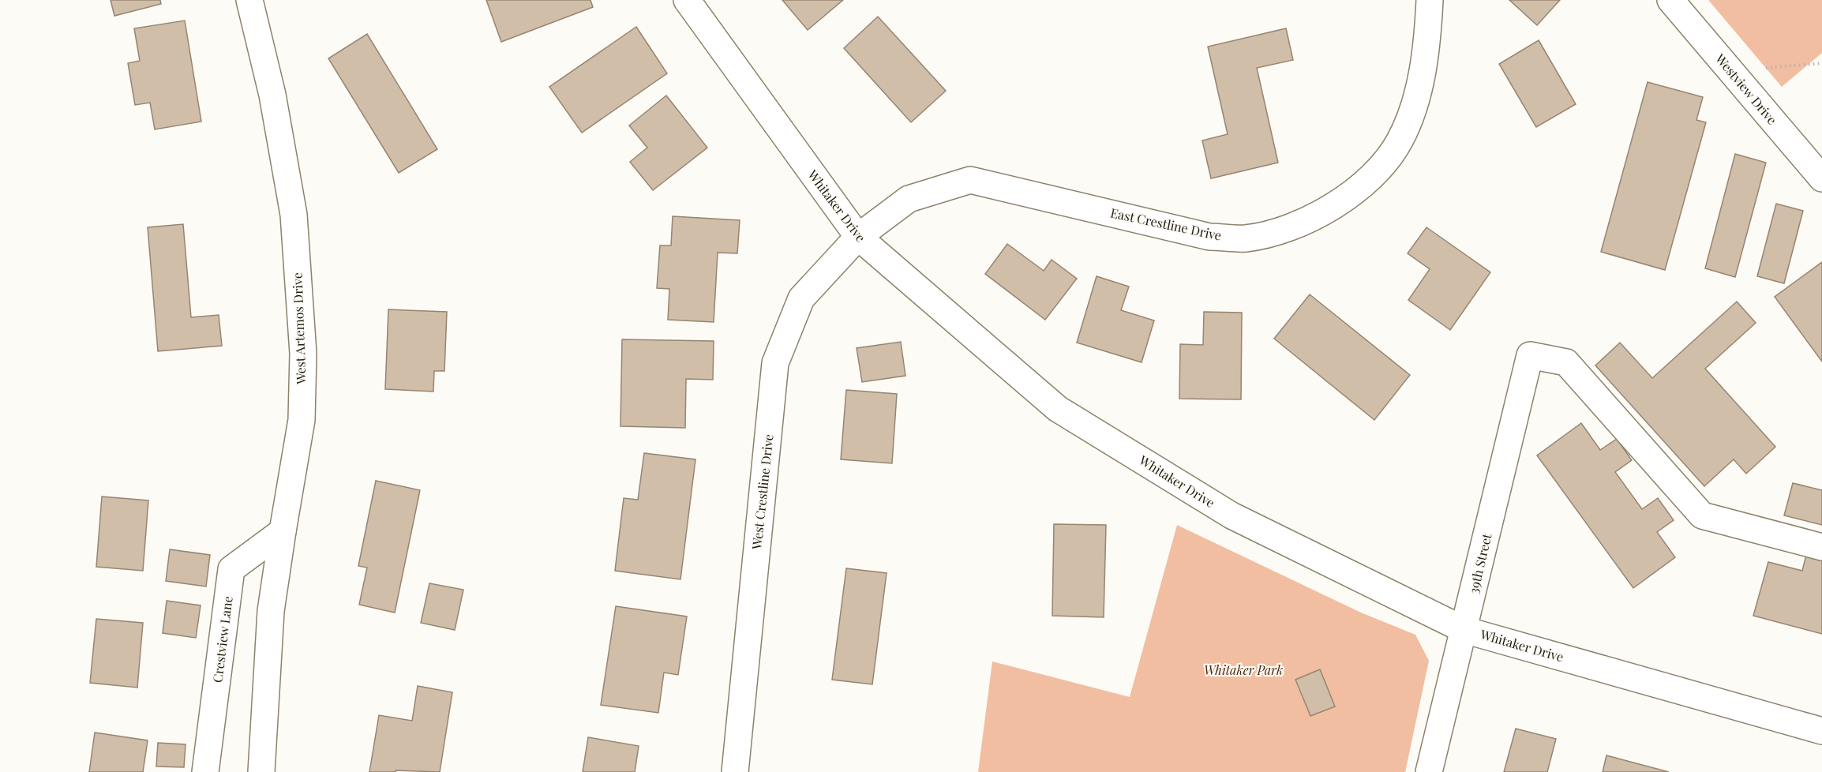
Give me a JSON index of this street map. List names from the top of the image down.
{
  "streets": {
    "street": [
      "Westview Drive",
      "Whitaker Drive",
      "East Crestline Drive",
      "West Artemos Drive",
      "West Crestline Drive",
      "39th Street",
      "Crestview Lane"
    ]
  },
  "crossings": [
    ["Whitaker Drive", "East Crestline Drive"],
    ["Whitaker Drive", "West Crestline Drive"],
    ["Whitaker Drive", "39th Street"],
    ["East Crestline Drive", "West Crestline Drive"],
    ["West Artemos Drive", "Crestview Lane"]
  ],
  "parks": ["Whitaker Park"]
}
